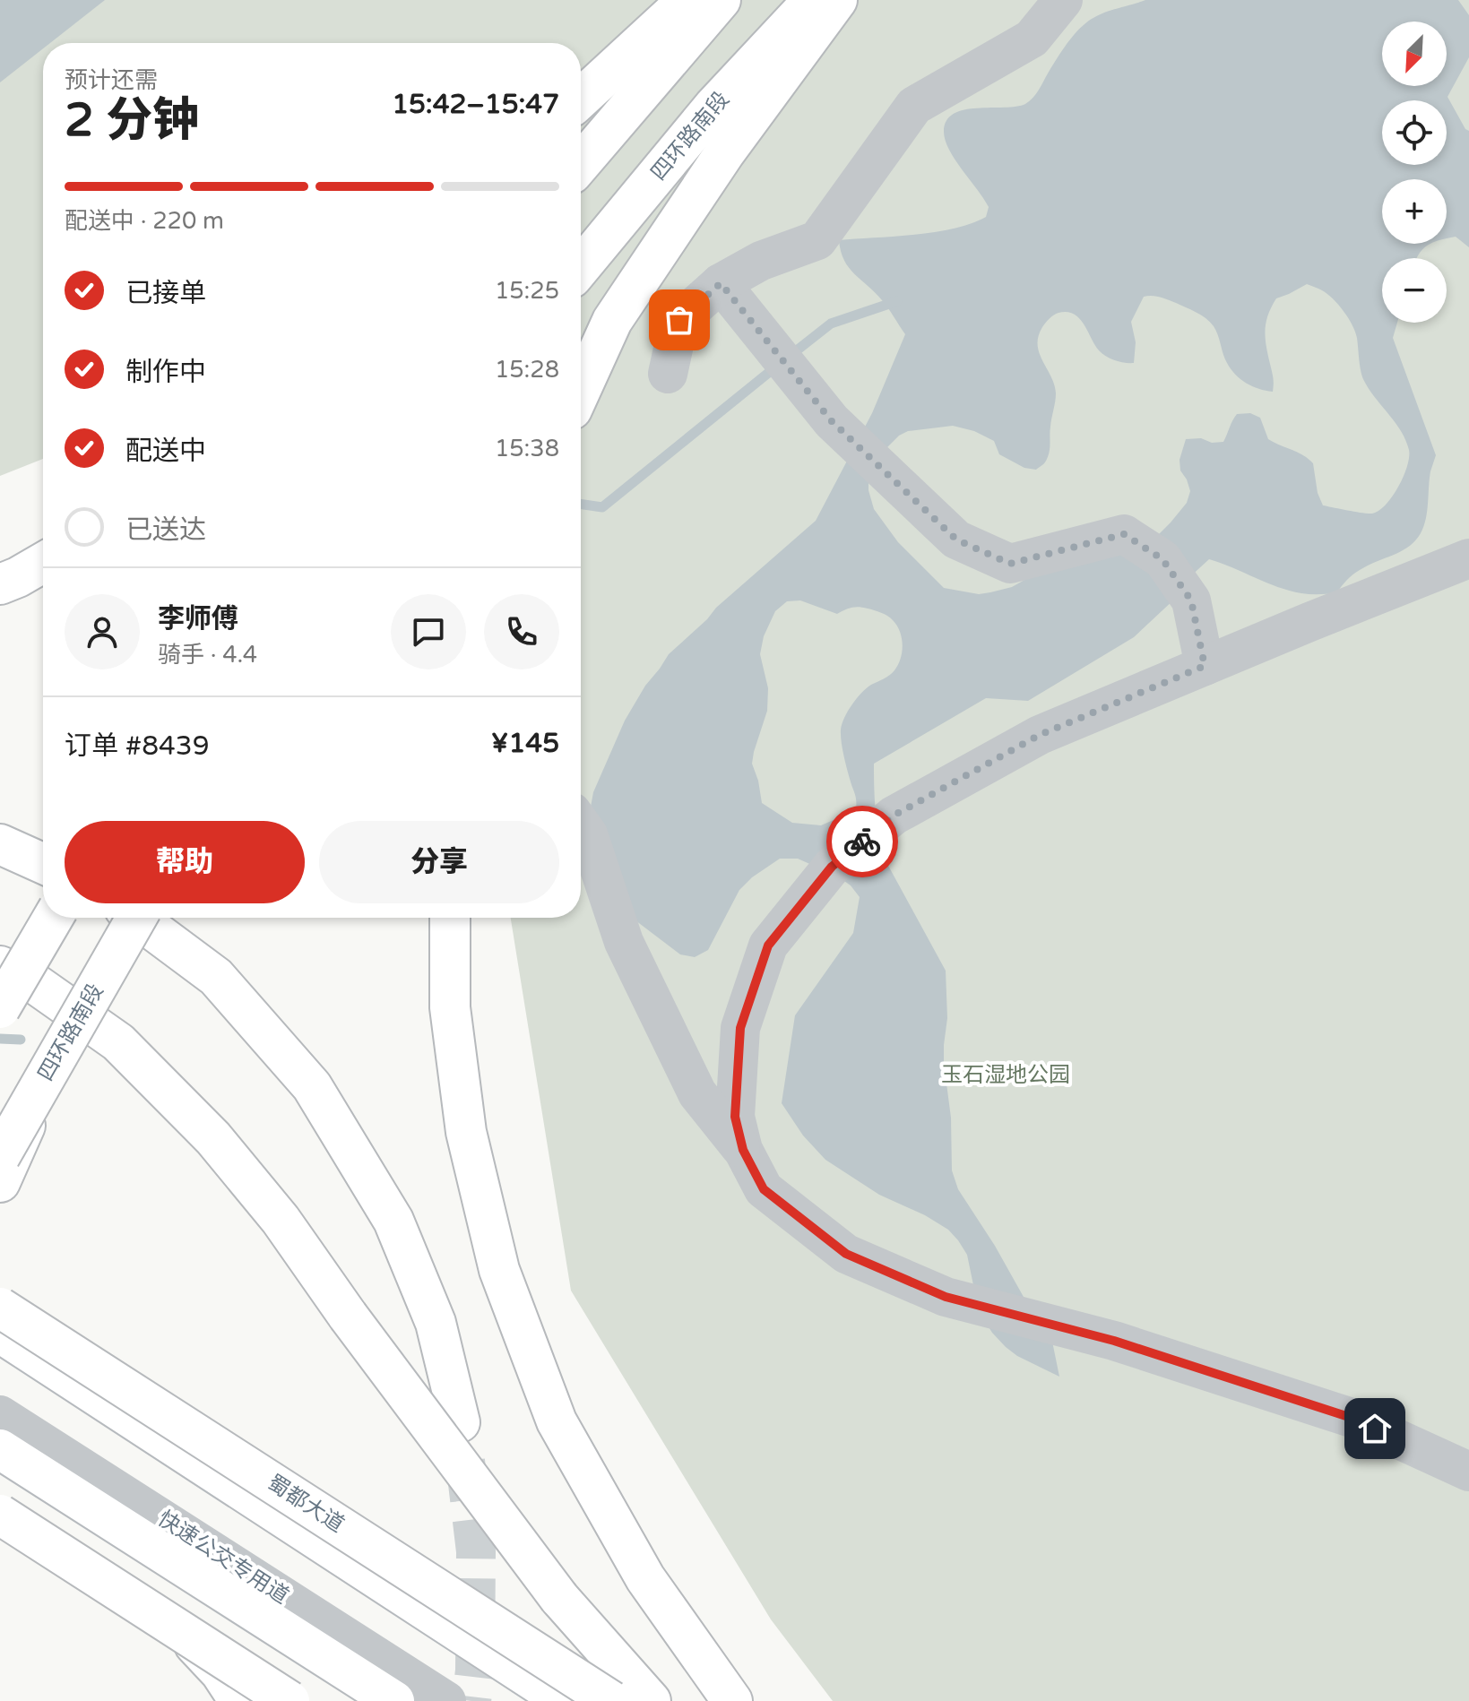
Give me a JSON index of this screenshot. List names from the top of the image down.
{
  "streets": {
    "main road": ["四环路南段", "蜀都大道"],
    "lane": ["快速公交专用道"]
  },
  "parks": ["玉石湿地公园"],
  "north": "bottom left",
  "page": {
    "map_buttons": ["+", "−"],
    "heading": ["2 分钟", "预计还需", "15:42–15:47"],
    "panel": [
      "李师傅",
      "骑手 · 4.4",
      "订单 #8439",
      "¥145"
    ],
    "bar": "配送中 · 220 m",
    "list": [
      ["已接单", "15:25"],
      ["制作中", "15:28"],
      ["配送中", "15:38"],
      "已送达"
    ],
    "buttons": ["帮助", "分享"]
  }
}
